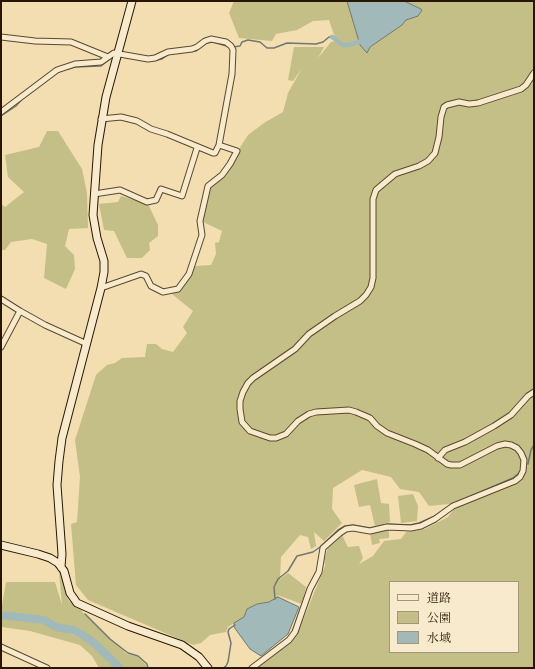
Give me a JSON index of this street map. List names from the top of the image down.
{
  "legend": ["道路", "公園", "水域"]
}
